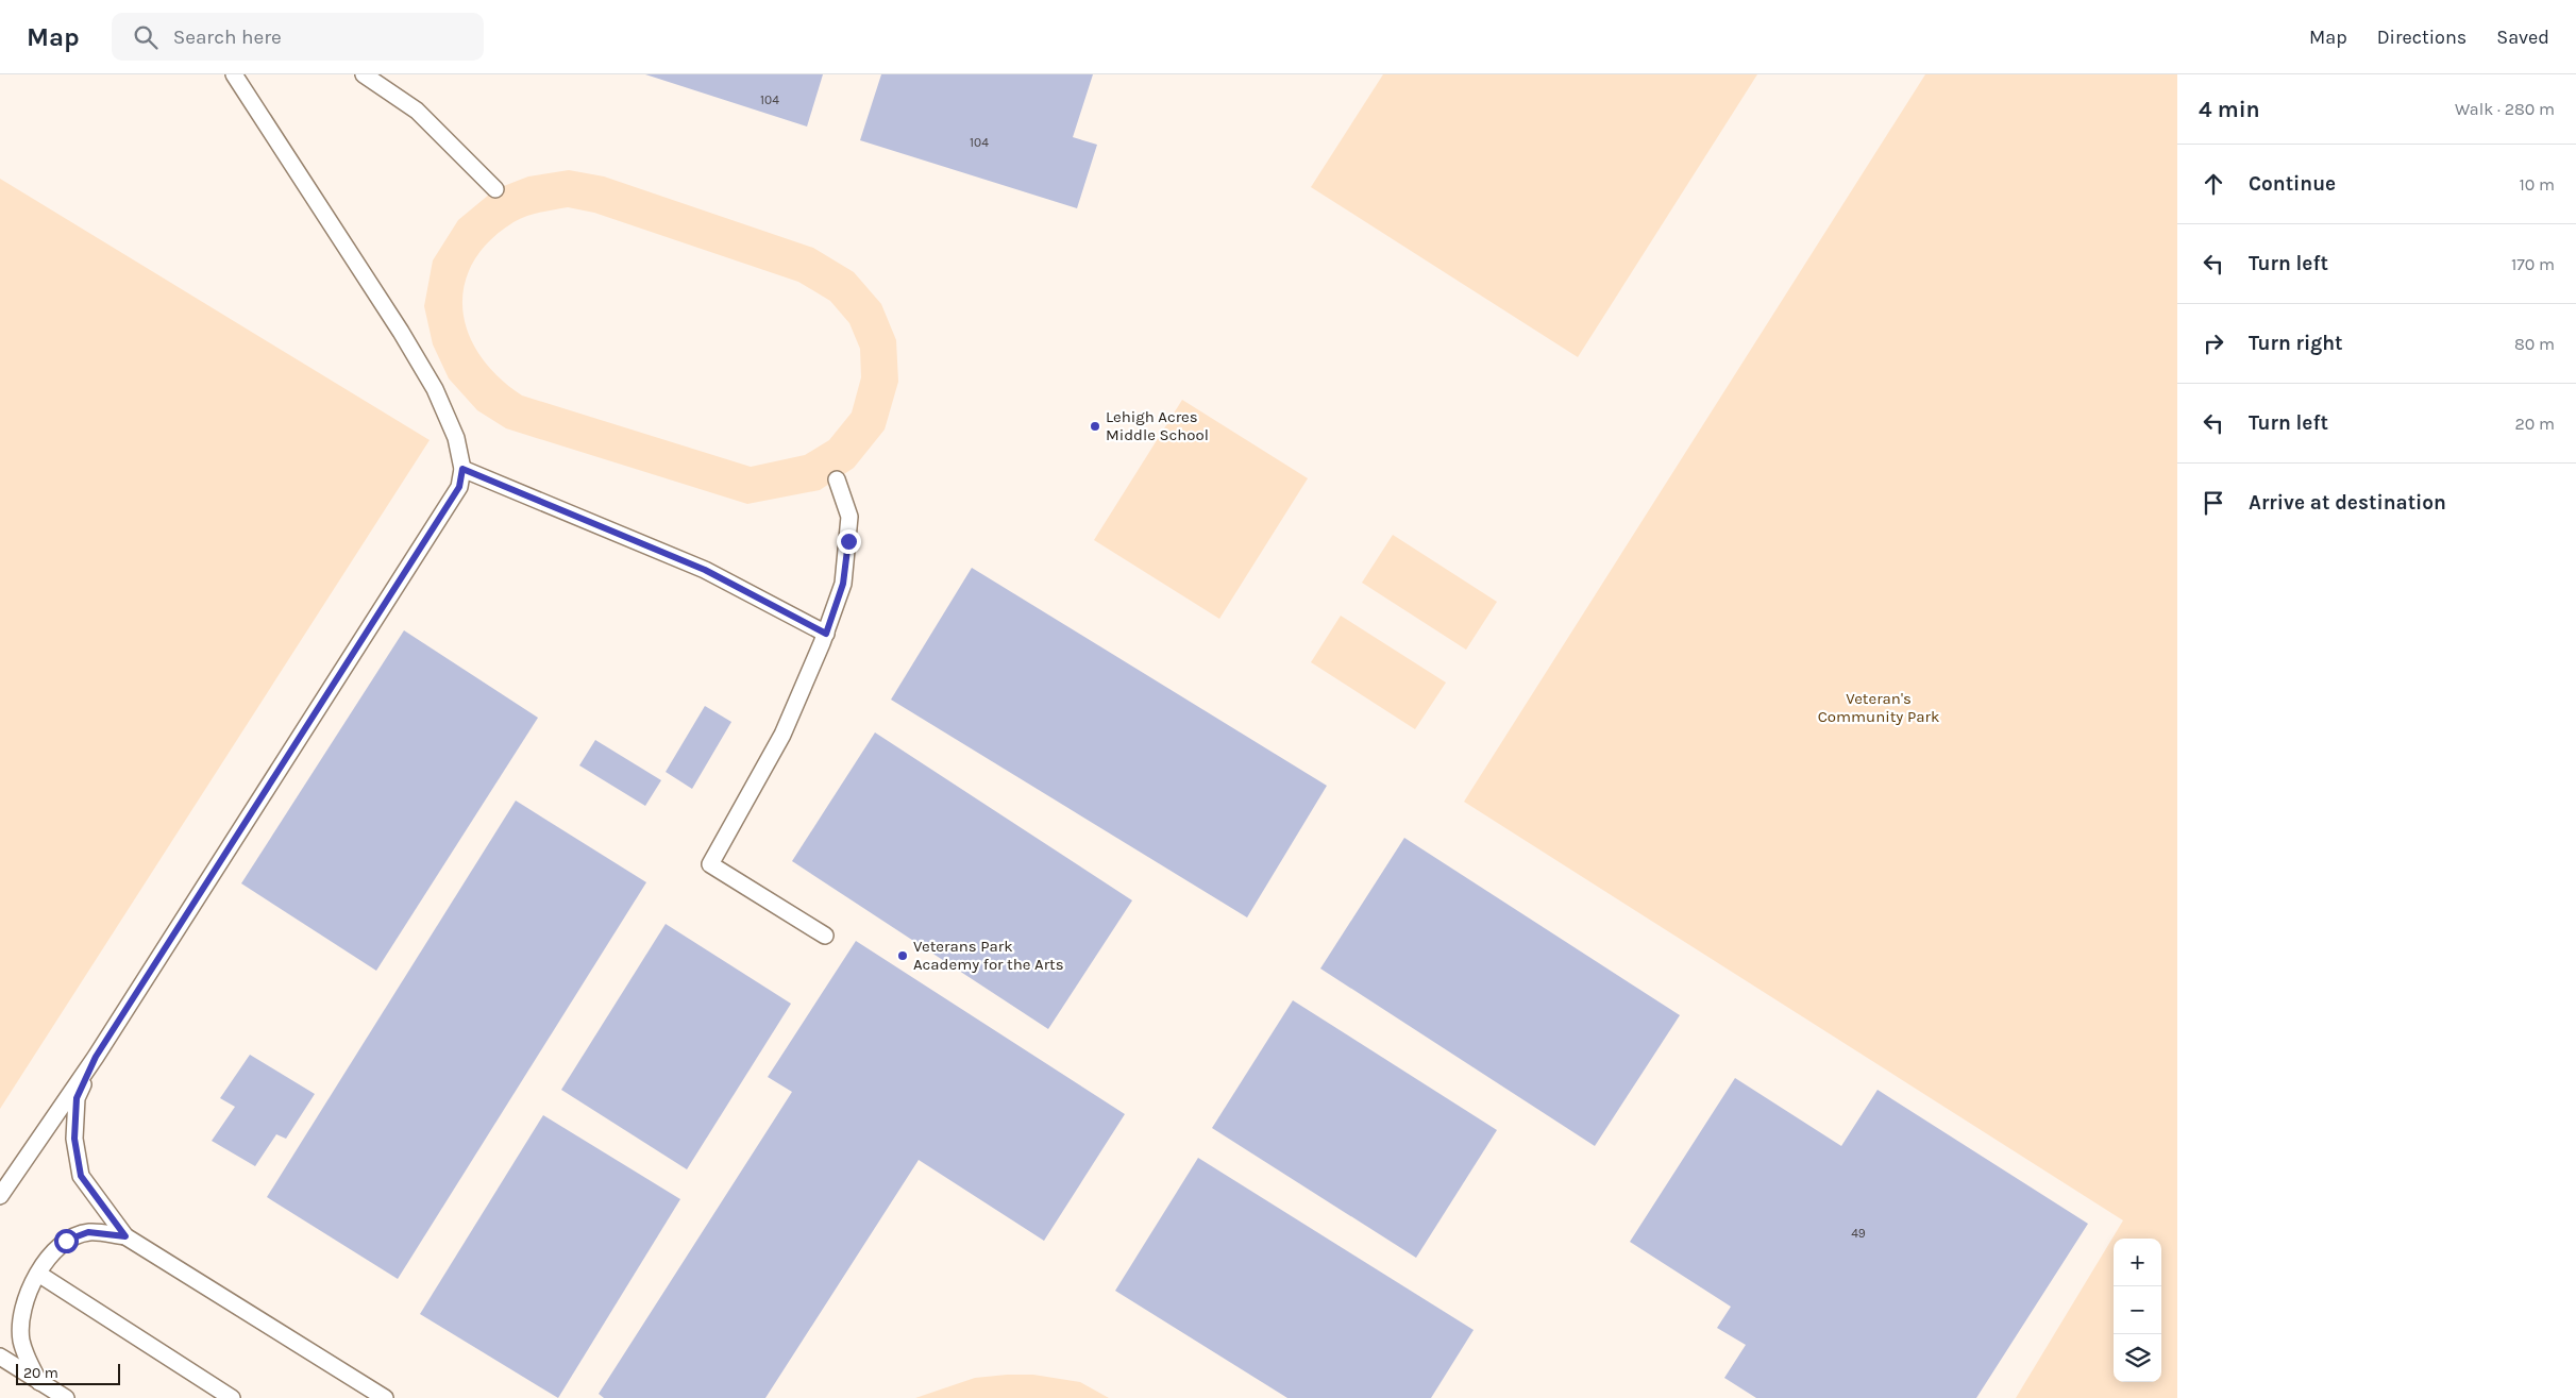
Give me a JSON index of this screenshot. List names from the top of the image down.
{
  "parks": ["Veteran's Community Park"],
  "places": ["Lehigh Acres Middle School", "Veterans Park Academy for the Arts"],
  "house_numbers": ["104", "104", "49"],
  "scale_bar": "20 m",
  "page": {
    "header": "Map",
    "search": "Search here",
    "nav": ["Map", "Directions", "Saved"],
    "heading": ["4 min", "Walk · 280 m"],
    "list": [
      ["Continue", "10 m"],
      ["Turn left", "170 m"],
      ["Turn right", "80 m"],
      ["Turn left", "20 m"],
      "Arrive at destination"
    ],
    "map_buttons": ["+", "−"],
    "scale": "20 m"
  }
}
